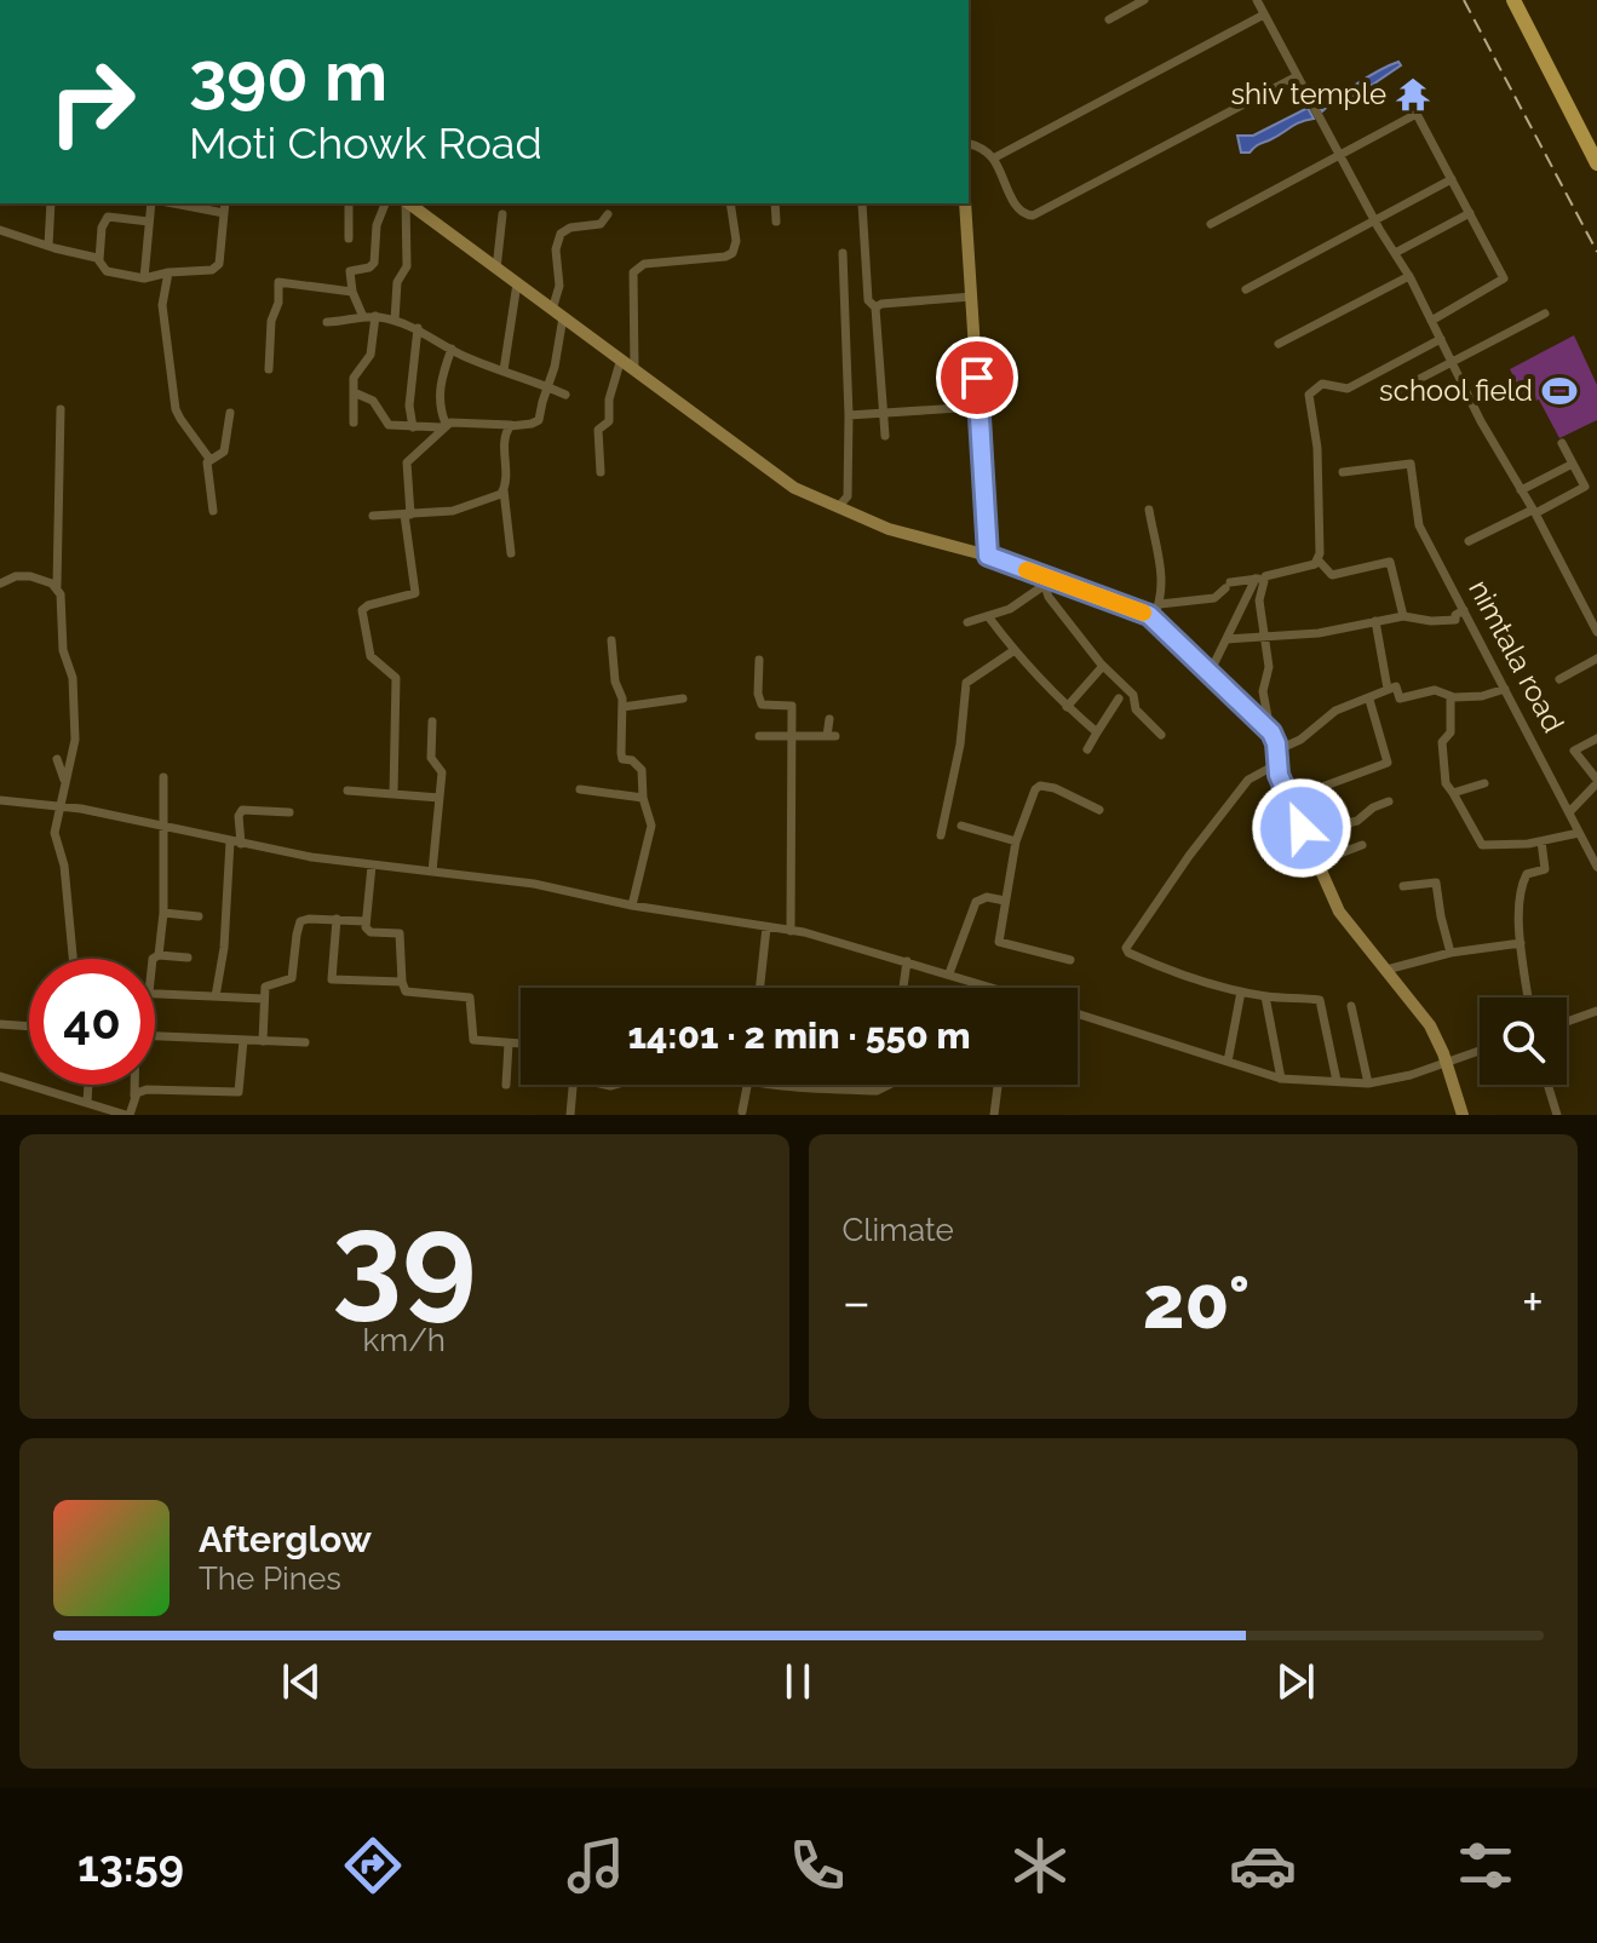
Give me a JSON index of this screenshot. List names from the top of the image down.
{
  "streets": {
    "street": ["nimtala road"]
  },
  "places": {
    "temple": ["shiv temple"],
    "sports": ["school field"]
  },
  "page": {
    "turn": ["390 m", "Moti Chowk Road"],
    "limit": "40",
    "trip": "14:01 · 2 min · 550 m",
    "tile": [
      ["39", "km/h"],
      "Climate"
    ],
    "heat": ["−", "20°", "+"],
    "song": ["Afterglow", "The Pines"],
    "tabs": "13:59"
  }
}
